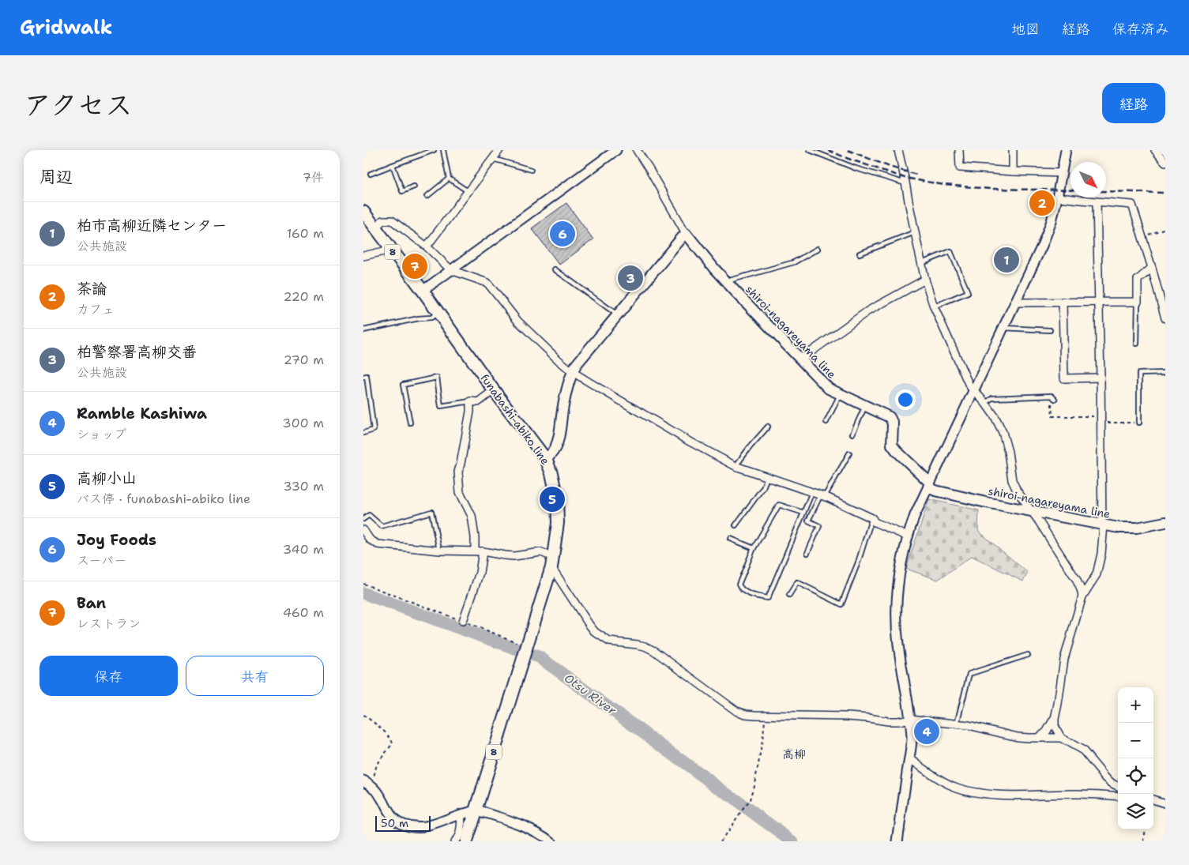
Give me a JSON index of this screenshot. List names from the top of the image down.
{
  "streets": {
    "main road": ["8", "shiroi-nagareyama line", "funabashi-abiko line"]
  },
  "districts": ["高柳"],
  "water": ["Otsu River"],
  "scale_bar": "50 m",
  "north": "bottom right",
  "page": {
    "header": "Gridwalk",
    "nav": ["地図", "経路", "保存済み"],
    "title": "アクセス",
    "buttons": [
      "経路",
      ["保存", "共有"]
    ],
    "heading": ["周辺", "7件"],
    "pins": [
      "2",
      "6",
      "1",
      "7",
      "3",
      "5",
      "4"
    ],
    "list": [
      {
        "mark": "1",
        "name": "柏市高柳近隣センター",
        "note": "公共施設",
        "value": "160 m"
      },
      {
        "mark": "2",
        "name": "茶論",
        "note": "カフェ",
        "value": "220 m"
      },
      {
        "mark": "3",
        "name": "柏警察署高柳交番",
        "note": "公共施設",
        "value": "270 m"
      },
      {
        "mark": "4",
        "name": "Ramble Kashiwa",
        "note": "ショップ",
        "value": "300 m"
      },
      {
        "mark": "5",
        "name": "高柳小山",
        "note": "バス停 · funabashi-abiko line",
        "value": "330 m"
      },
      {
        "mark": "6",
        "name": "Joy Foods",
        "note": "スーパー",
        "value": "340 m"
      },
      {
        "mark": "7",
        "name": "Ban",
        "note": "レストラン",
        "value": "460 m"
      }
    ],
    "map_buttons": ["+", "−"],
    "scale": "50 m"
  }
}
